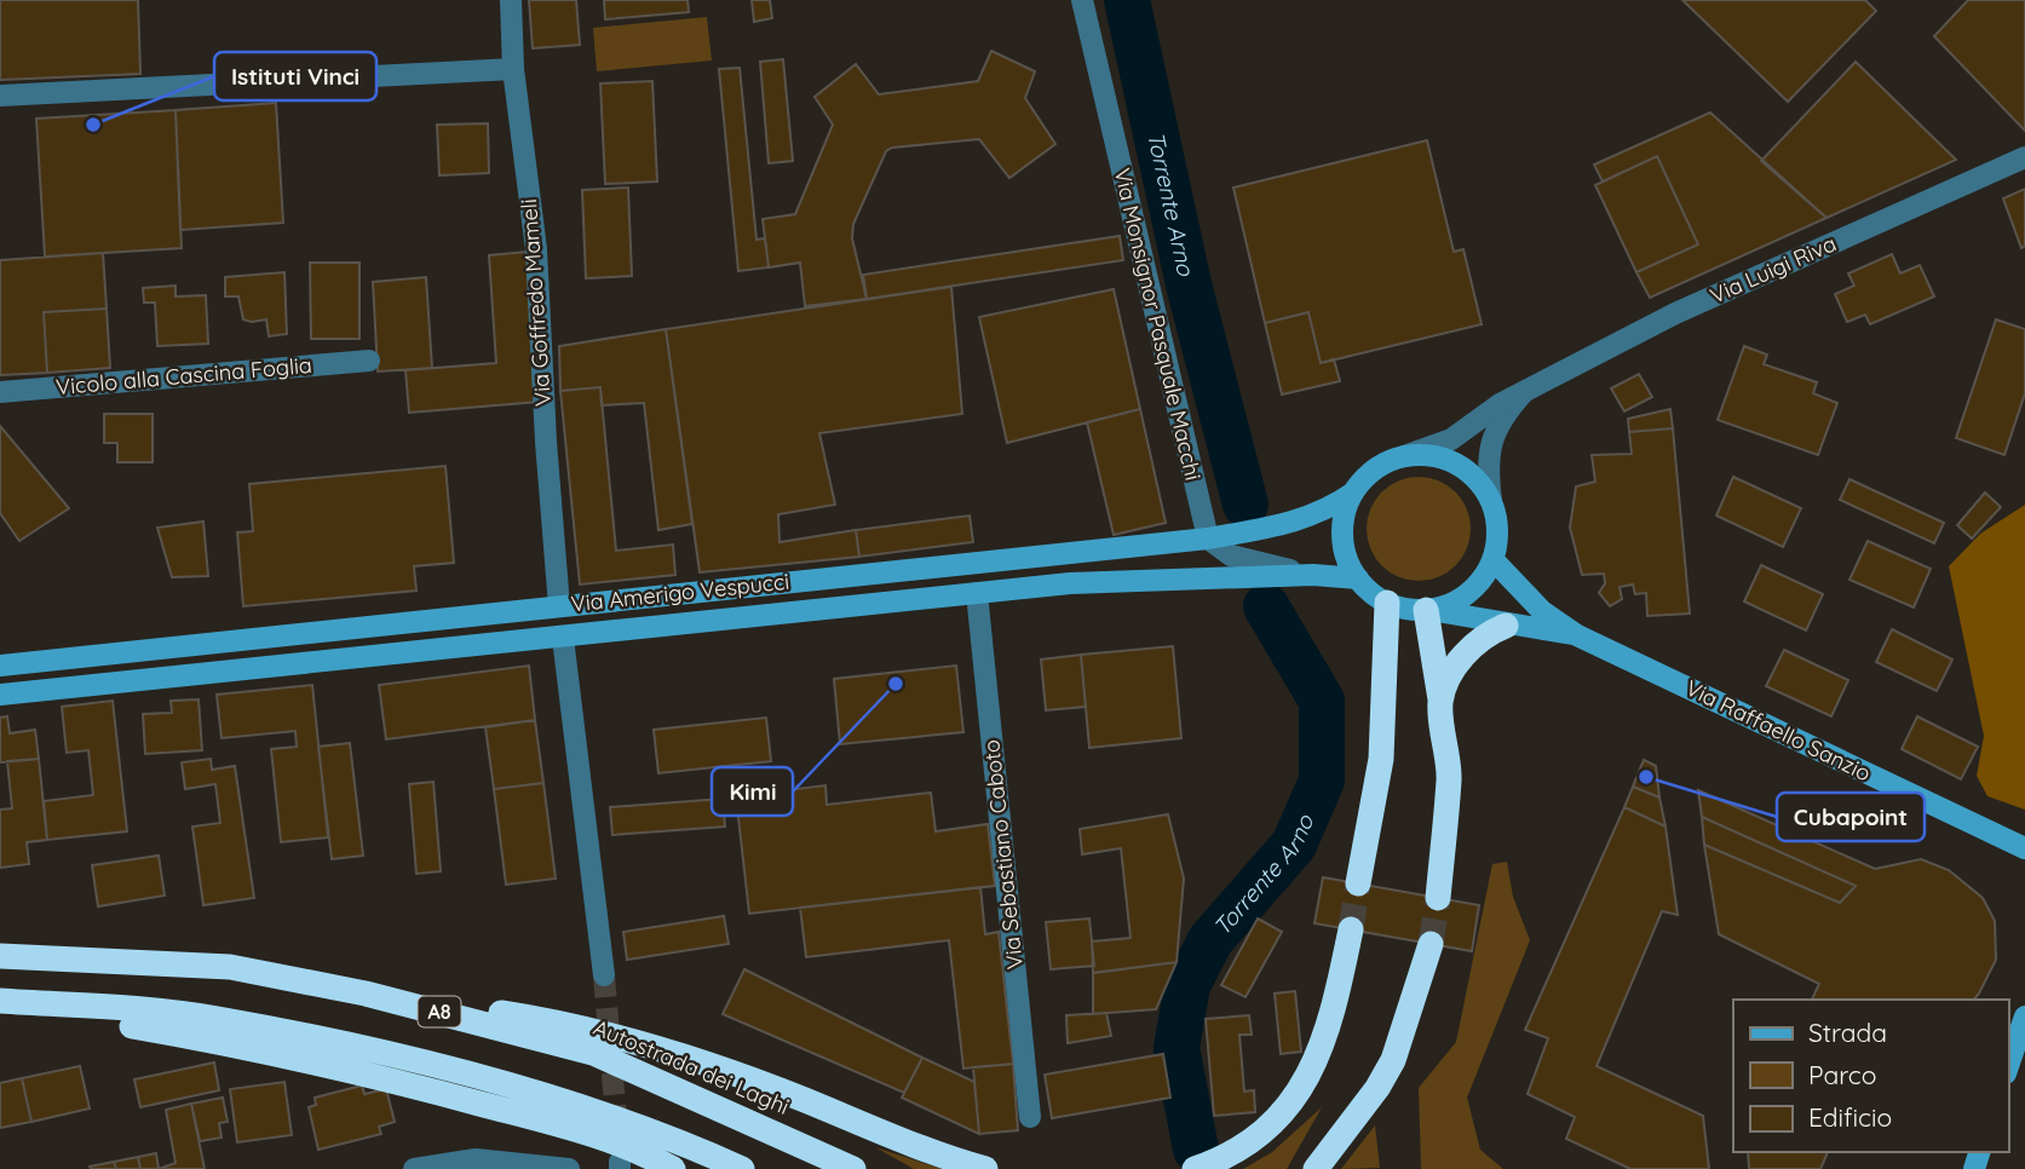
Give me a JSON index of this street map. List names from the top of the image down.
{
  "streets": {
    "highway": ["A8", "Autostrada dei Laghi"],
    "main road": ["Via Amerigo Vespucci", "Via Raffaello Sanzio"],
    "street": [
      "Via Luigi Riva",
      "Via Goffredo Mameli",
      "Via Monsignor Pasquale Macchi",
      "Vicolo alla Cascina Foglia",
      "Via Sebastiano Caboto"
    ]
  },
  "crossings": [
    ["Via Luigi Riva", "Via Amerigo Vespucci"],
    ["Via Luigi Riva", "Via Raffaello Sanzio"],
    ["Via Goffredo Mameli", "Via Amerigo Vespucci"],
    ["Via Monsignor Pasquale Macchi", "Via Amerigo Vespucci"],
    ["Via Amerigo Vespucci", "Via Raffaello Sanzio"],
    ["Via Amerigo Vespucci", "Via Sebastiano Caboto"]
  ],
  "water": ["Torrente Arno"],
  "places": ["Istituti Vinci", "Kimi", "Cubapoint"],
  "legend": ["Strada", "Parco", "Edificio"]
}
